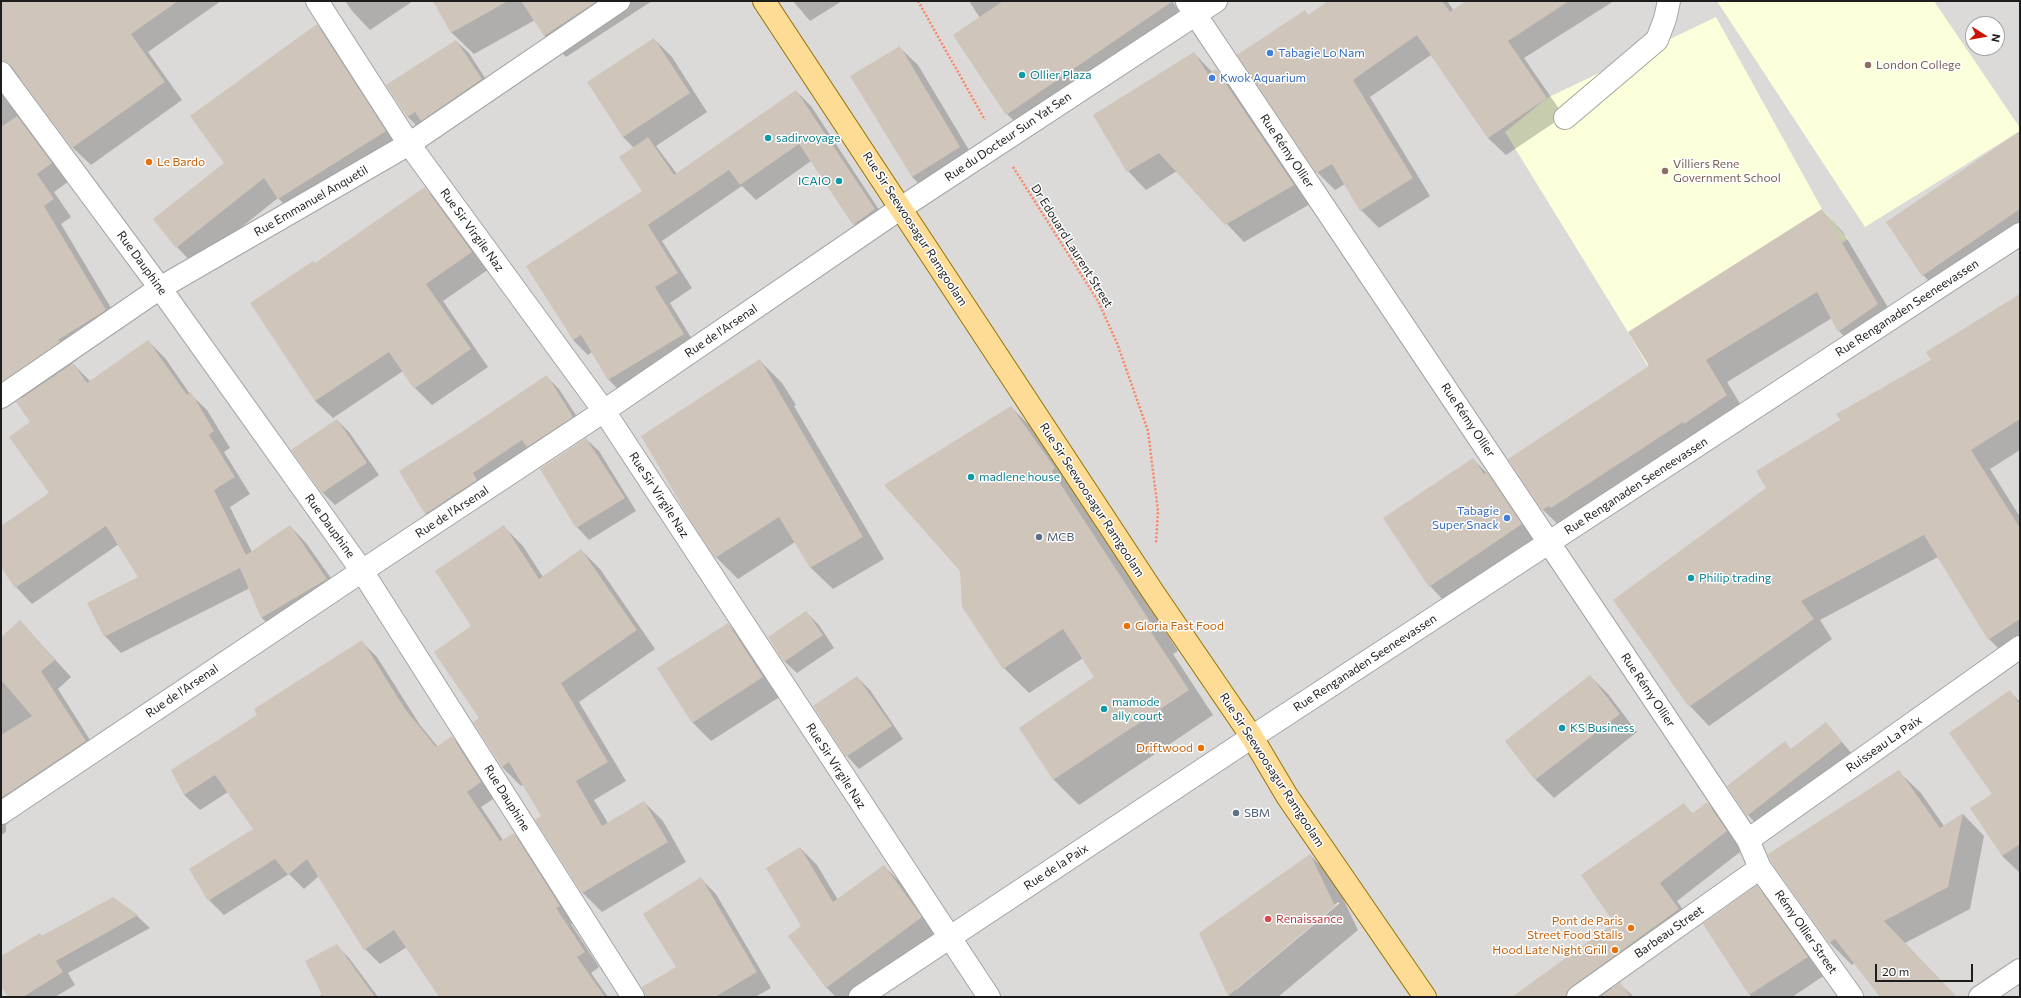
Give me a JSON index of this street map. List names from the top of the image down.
{
  "streets": {
    "main road": ["Rue Sir Seewoosagur Ramgoolam"],
    "street": [
      "Rue du Docteur Sun Yat Sen",
      "Rue Rémy Ollier",
      "Rue Emmanuel Anquetil",
      "Rue Sir Virgile Naz",
      "Rue Dauphine",
      "Rue Renganaden Seeneevassen",
      "Rue de l'Arsenal",
      "Ruisseau La Paix",
      "Rue de la Paix",
      "Barbeau Street",
      "Rémy Ollier Street"
    ],
    "path": ["Dr Edouard Laurent Street"]
  },
  "crossings": [
    ["Rue du Docteur Sun Yat Sen", "Rue Rémy Ollier"],
    ["Rue du Docteur Sun Yat Sen", "Rue Sir Seewoosagur Ramgoolam"],
    ["Rue du Docteur Sun Yat Sen", "Dr Edouard Laurent Street"],
    ["Rue du Docteur Sun Yat Sen", "Rue de l'Arsenal"],
    ["Rue Rémy Ollier", "Rue Renganaden Seeneevassen"],
    ["Rue Rémy Ollier", "Ruisseau La Paix"],
    ["Rue Rémy Ollier", "Barbeau Street"],
    ["Rue Rémy Ollier", "Rémy Ollier Street"],
    ["Rue Emmanuel Anquetil", "Rue Sir Virgile Naz"],
    ["Rue Emmanuel Anquetil", "Rue Dauphine"],
    ["Rue Sir Seewoosagur Ramgoolam", "Rue Renganaden Seeneevassen"],
    ["Rue Sir Seewoosagur Ramgoolam", "Rue de l'Arsenal"],
    ["Rue Sir Seewoosagur Ramgoolam", "Rue de la Paix"],
    ["Rue Sir Virgile Naz", "Rue de l'Arsenal"],
    ["Rue Sir Virgile Naz", "Rue de la Paix"],
    ["Rue Dauphine", "Rue de l'Arsenal"],
    ["Rue Renganaden Seeneevassen", "Rue de la Paix"],
    ["Barbeau Street", "Rémy Ollier Street"]
  ],
  "places": [
    "Tabagie Lo Nam",
    "London College",
    "Ollier Plaza",
    "Kwok Aquarium",
    "sadirvoyage",
    "Le Bardo",
    "Villiers Rene Government School",
    "ICAIO",
    "madlene house",
    "Tabagie Super Snack",
    "MCB",
    "Philip trading",
    "Gloria Fast Food",
    "mamode ally court",
    "KS Business",
    "Driftwood",
    "SBM",
    "Renaissance",
    "Pont de Paris Street Food Stalls",
    "Hood Late Night Grill"
  ],
  "scale_bar": "20 m",
  "north": "right"
}
